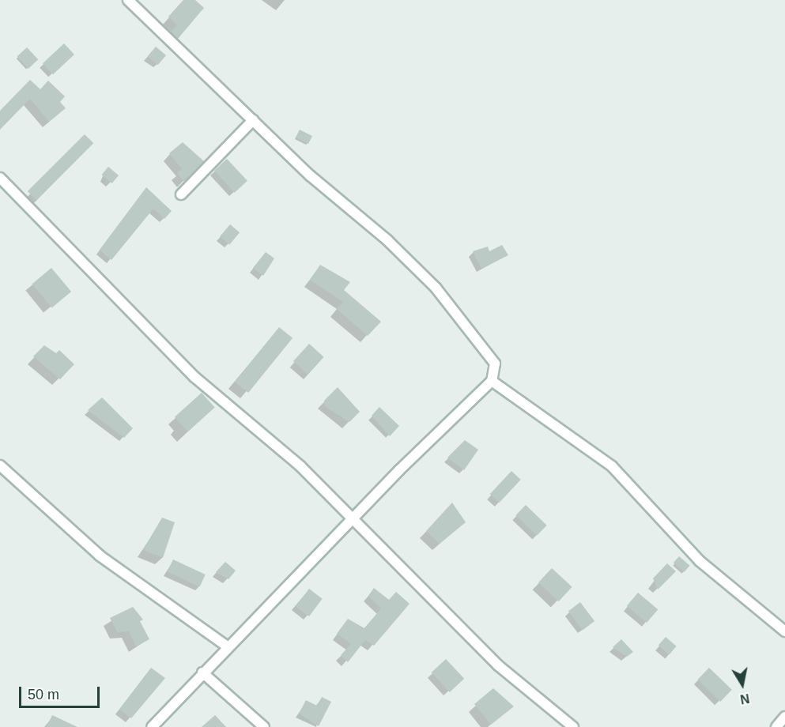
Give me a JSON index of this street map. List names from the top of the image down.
{
  "scale_bar": "50 m",
  "north": "bottom"
}
